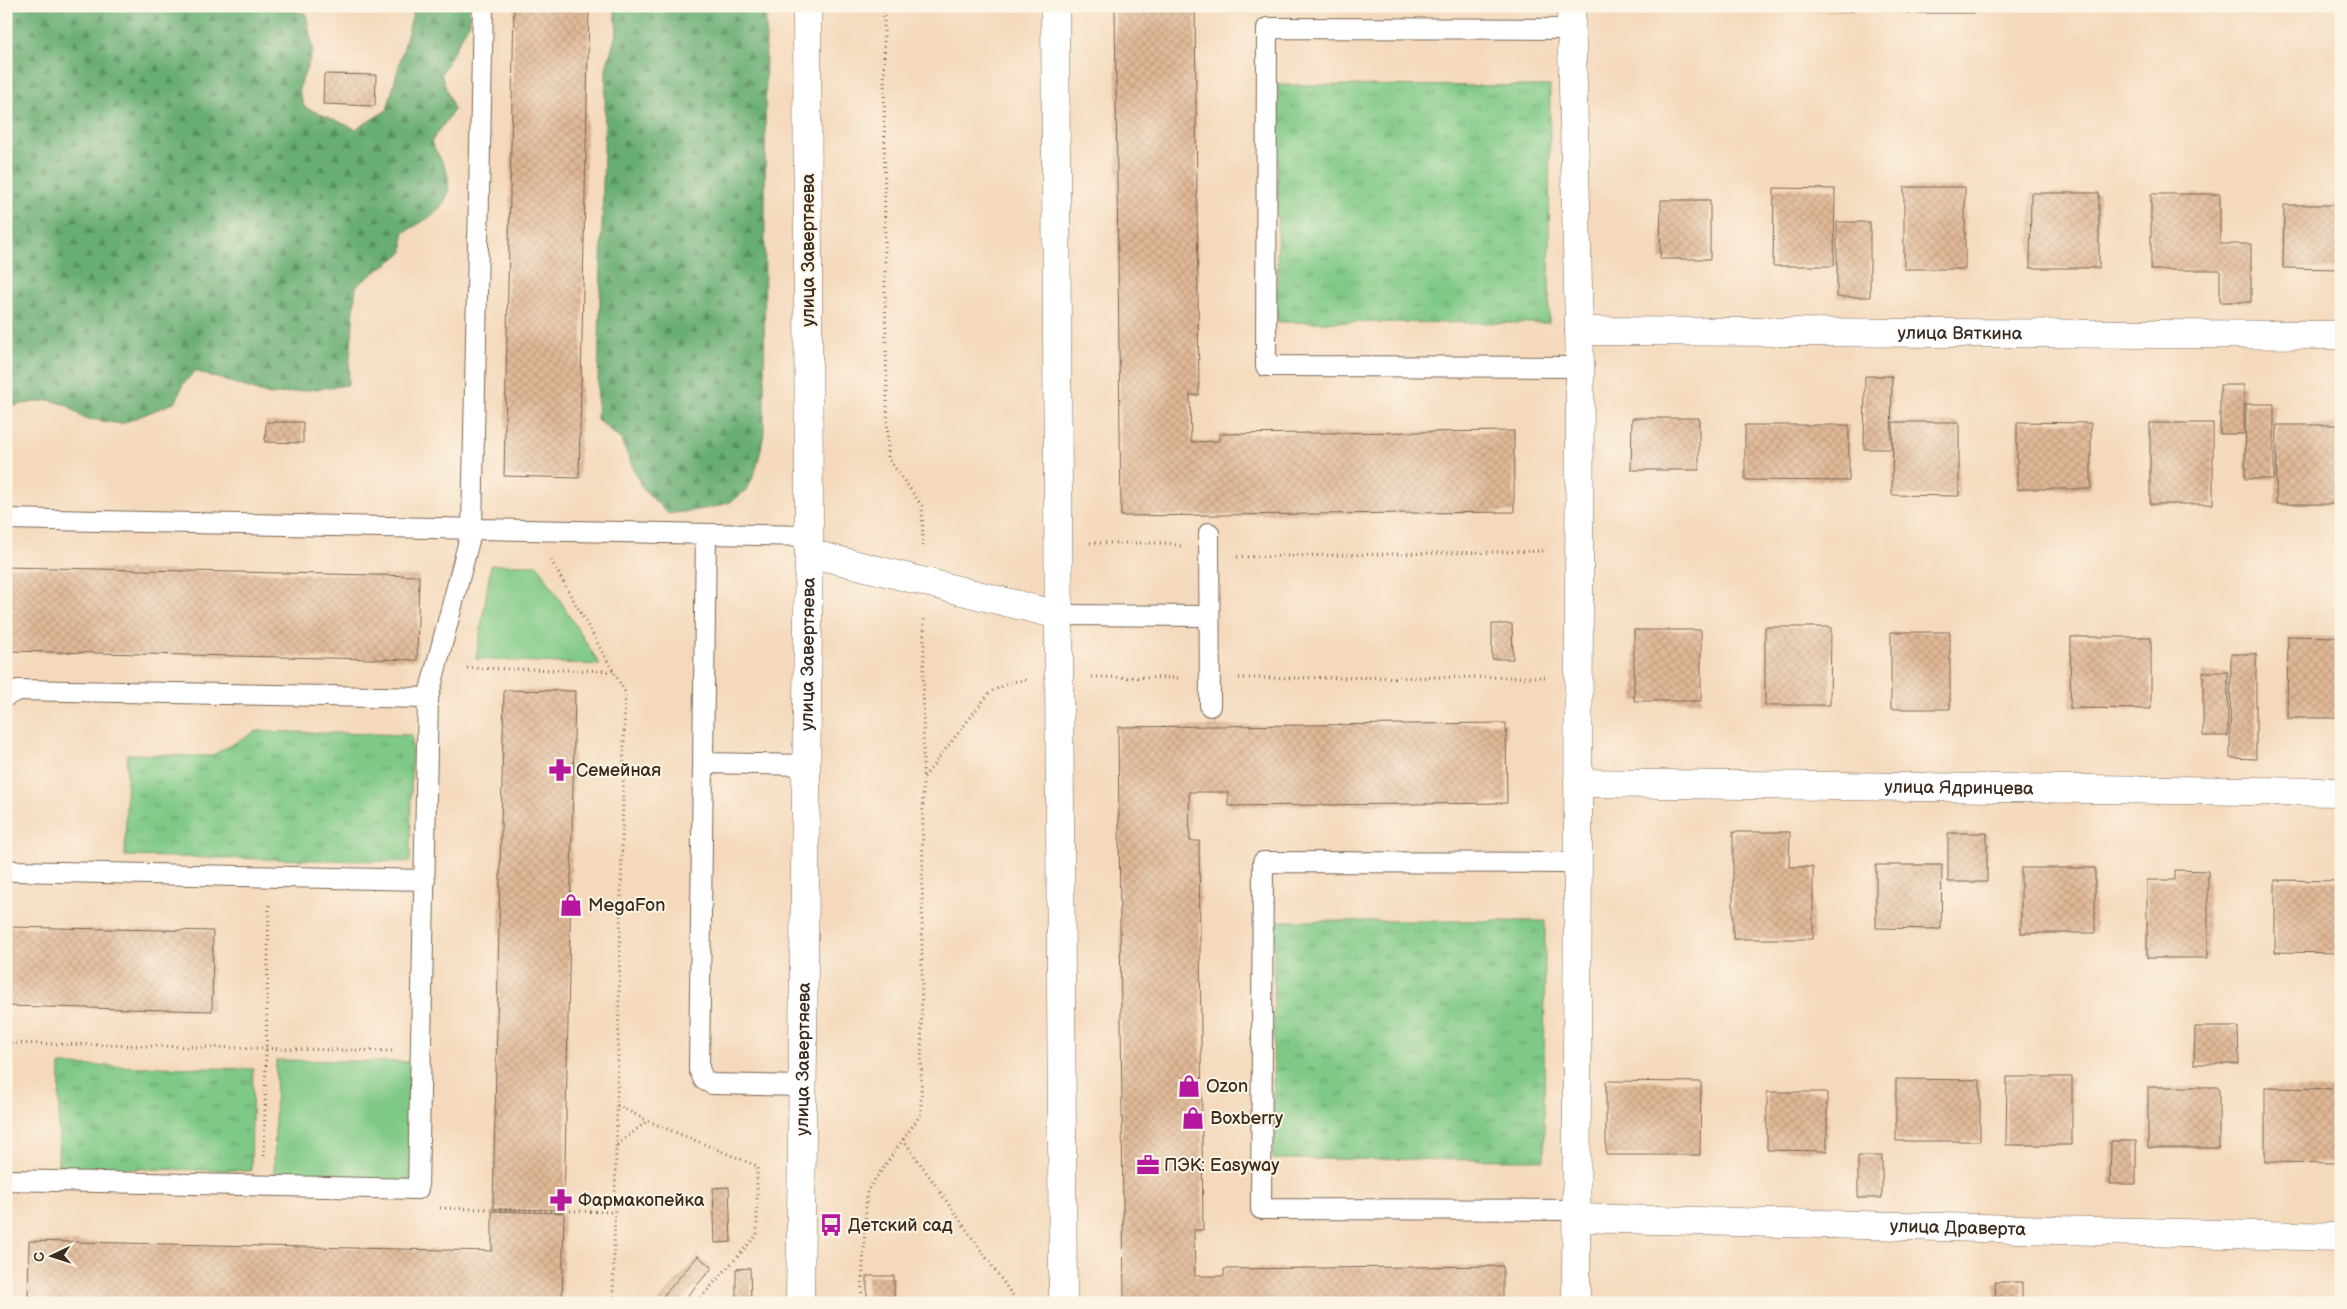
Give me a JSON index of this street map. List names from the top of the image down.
{
  "streets": {
    "street": [
      "улица Завертяева",
      "улица Вяткина",
      "улица Ядринцева",
      "улица Драверта"
    ]
  },
  "places": {
    "pharmacy": ["Семейная", "Фармакопейка"],
    "shop": ["MegaFon", "Ozon", "Boxberry"],
    "office": ["ПЭК: Easyway"],
    "bus stop": ["Детский сад"]
  },
  "north": "left"
}
